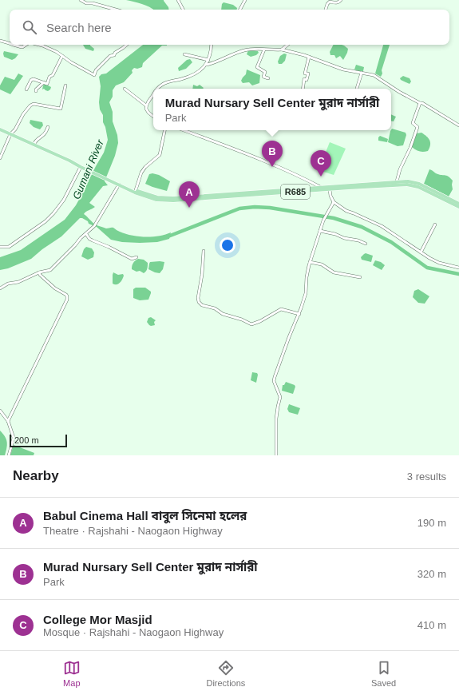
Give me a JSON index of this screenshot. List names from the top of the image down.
{
  "streets": {
    "main road": ["R685"]
  },
  "water": ["Gumani River"],
  "scale_bar": "200 m",
  "page": {
    "search": "Search here",
    "popup": ["Murad Nursary Sell Center মুরাদ নার্সারী", "Park"],
    "pins": ["B", "C", "A"],
    "scale": "200 m",
    "heading": ["Nearby", "3 results"],
    "list": [
      {
        "mark": "A",
        "name": "Babul Cinema Hall বাবুল সিনেমা হলের",
        "note": "Theatre · Rajshahi - Naogaon Highway",
        "value": "190 m"
      },
      {
        "mark": "B",
        "name": "Murad Nursary Sell Center মুরাদ নার্সারী",
        "note": "Park",
        "value": "320 m"
      },
      {
        "mark": "C",
        "name": "College Mor Masjid",
        "note": "Mosque · Rajshahi - Naogaon Highway",
        "value": "410 m"
      }
    ],
    "nav": ["Map", "Directions", "Saved"]
  }
}
